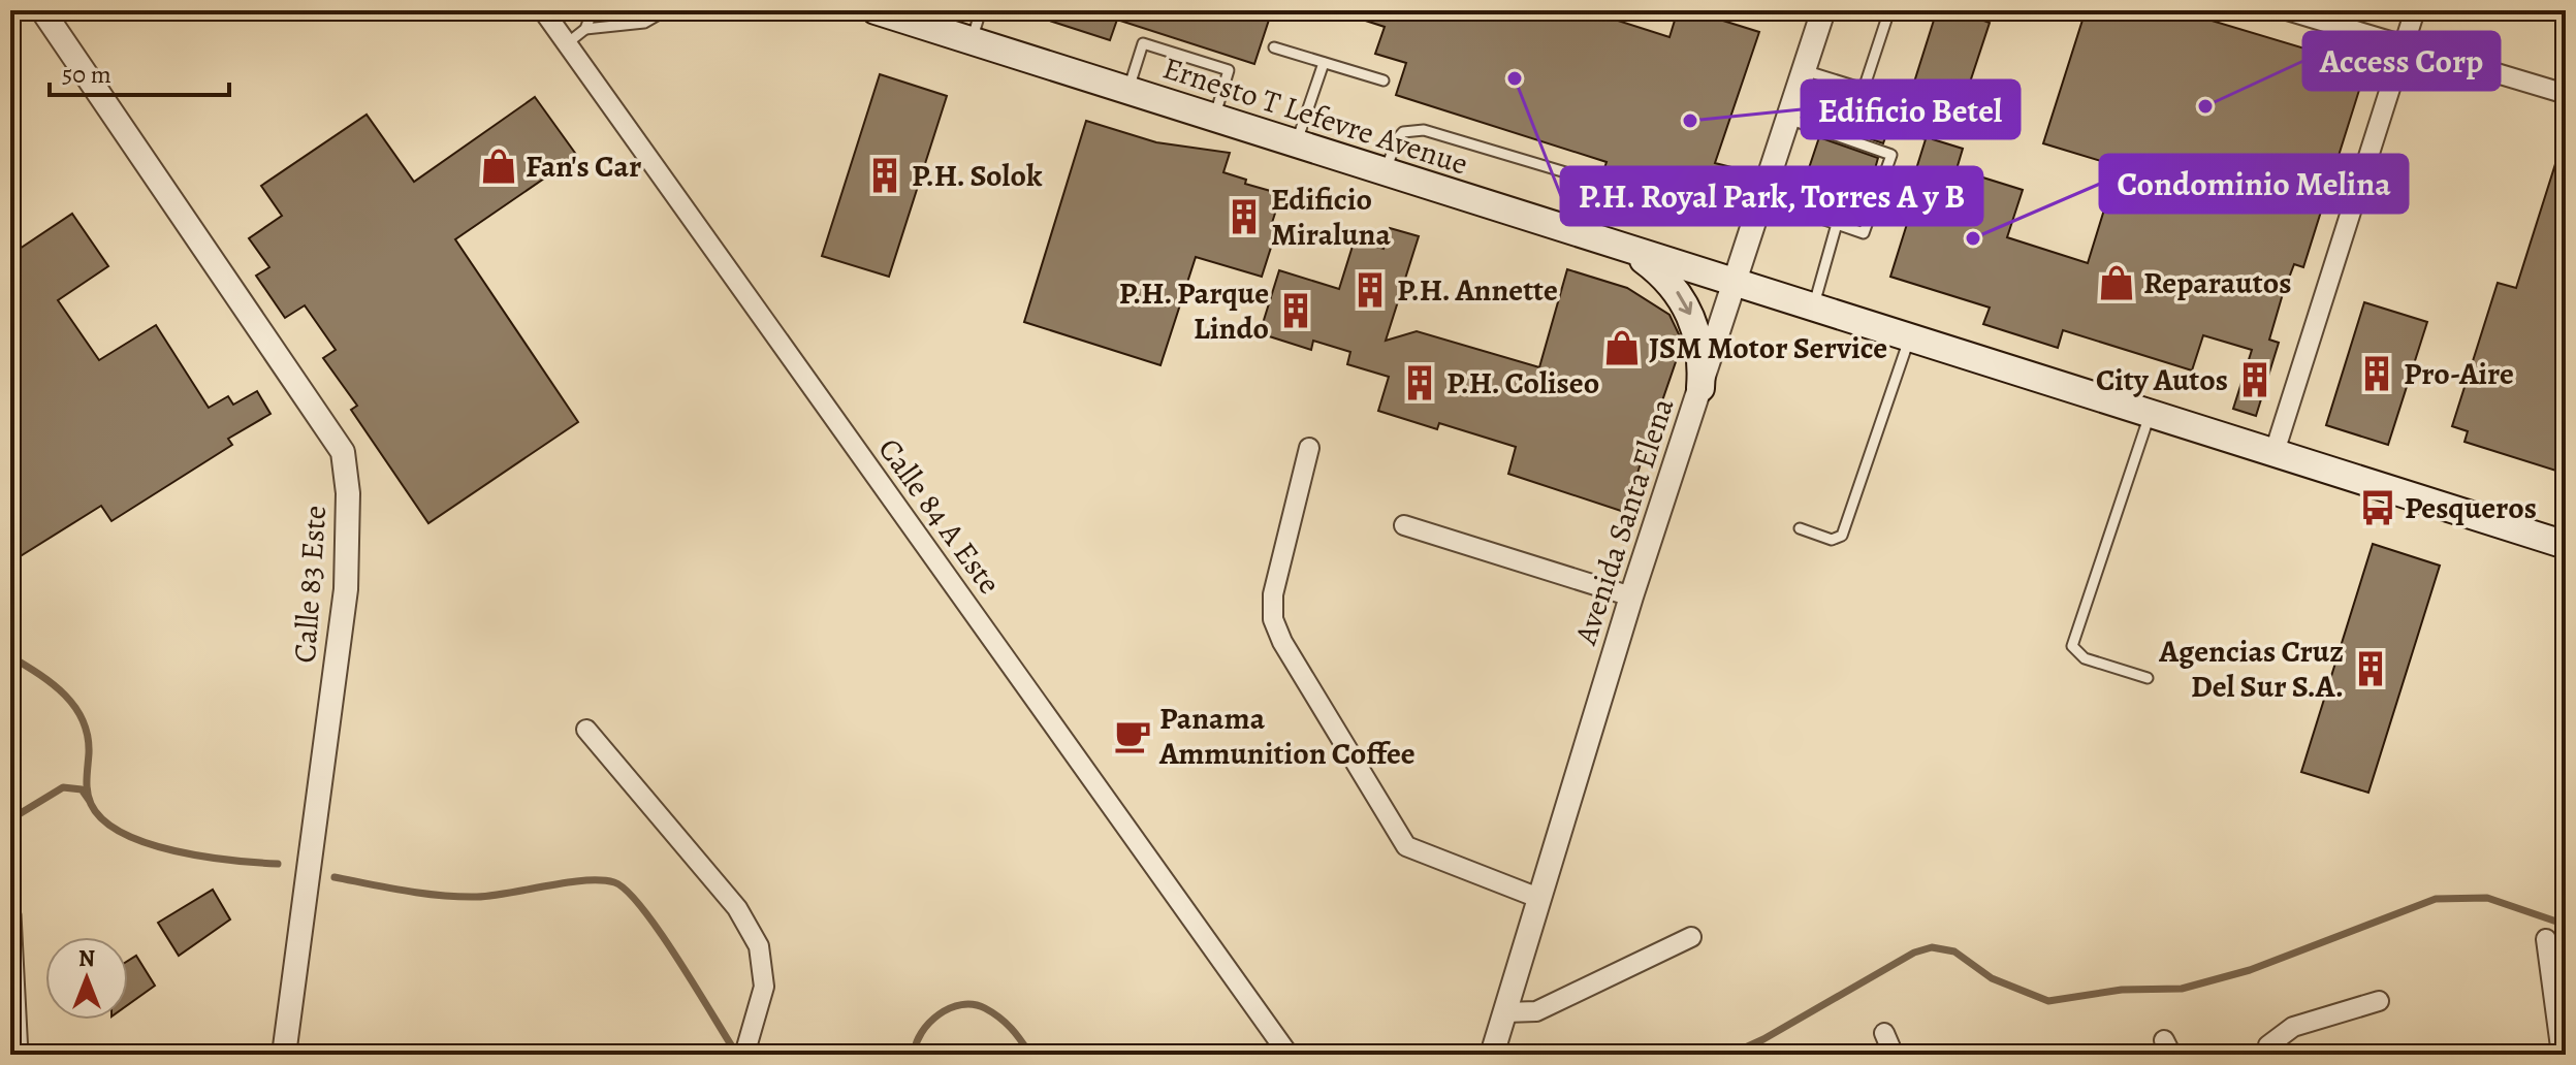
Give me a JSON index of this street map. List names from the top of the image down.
{
  "streets": {
    "main road": ["Ernesto T Lefevre Avenue"],
    "street": ["Calle 84 A Este", "Avenida Santa Elena", "Calle 83 Este"]
  },
  "crossings": [
    ["Ernesto T Lefevre Avenue", "Avenida Santa Elena"]
  ],
  "places": {
    "other": [
      "P.H. Royal Park, Torres A y B",
      "Access Corp",
      "Edificio Betel",
      "Condominio Melina"
    ],
    "shop": ["Fan's Car", "Reparautos", "JSM Motor Service"],
    "building": [
      "P.H. Solok",
      "Edificio Miraluna",
      "P.H. Annette",
      "P.H. Parque Lindo",
      "Pro-Aire",
      "City Autos",
      "P.H. Coliseo",
      "Agencias Cruz Del Sur S.A."
    ],
    "bus stop": ["Pesqueros"],
    "cafe": ["Panama Ammunition Coffee"]
  },
  "scale_bar": "50 m",
  "north": "top"
}
